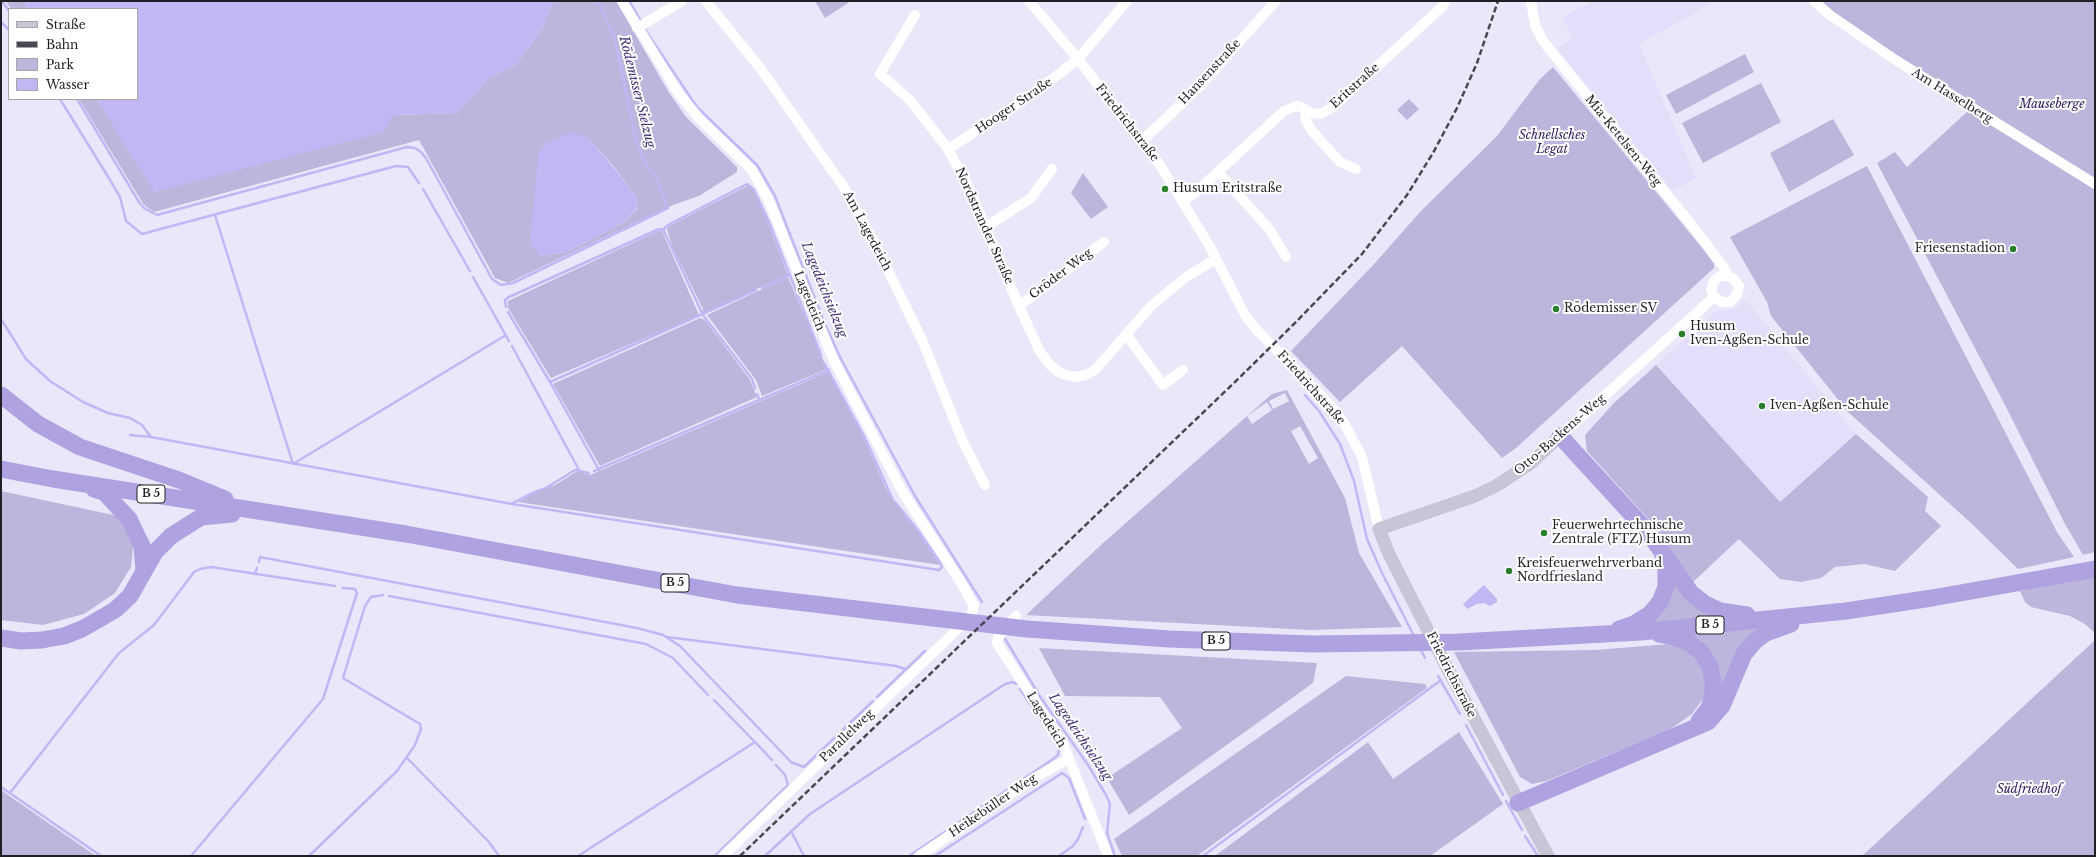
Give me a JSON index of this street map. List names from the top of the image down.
{
  "streets": {
    "highway": ["B 5"],
    "street": [
      "Hansenstraße",
      "Eritstraße",
      "Am Hasselberg",
      "Hooger Straße",
      "Friedrichstraße",
      "Mia-Ketelsen-Weg",
      "Nordstrander Straße",
      "Am Lagedeich",
      "Gröder Weg",
      "Lagedeich",
      "Otto-Backens-Weg",
      "Parallelweg",
      "Heikebüller Weg"
    ]
  },
  "crossings": [
    ["Hansenstraße", "Friedrichstraße"],
    ["Eritstraße", "Friedrichstraße"],
    ["Hooger Straße", "Friedrichstraße"],
    ["Hooger Straße", "Nordstrander Straße"],
    ["Friedrichstraße", "Otto-Backens-Weg"],
    ["Mia-Ketelsen-Weg", "Otto-Backens-Weg"],
    ["Nordstrander Straße", "Gröder Weg"],
    ["Lagedeich", "Parallelweg"],
    ["Lagedeich", "Heikebüller Weg"]
  ],
  "water": ["Rödemisser Sielzug", "Lagedeichsielzug"],
  "parks": ["Mauseberge", "Schnellsches Legat", "Südfriedhof"],
  "places": [
    "Husum Eritstraße",
    "Friesenstadion",
    "Rödemisser SV",
    "Husum Iven-Agßen-Schule",
    "Iven-Agßen-Schule",
    "Feuerwehrtechnische Zentrale (FTZ) Husum",
    "Kreisfeuerwehrverband Nordfriesland"
  ],
  "legend": [
    "Straße",
    "Bahn",
    "Park",
    "Wasser"
  ]
}
